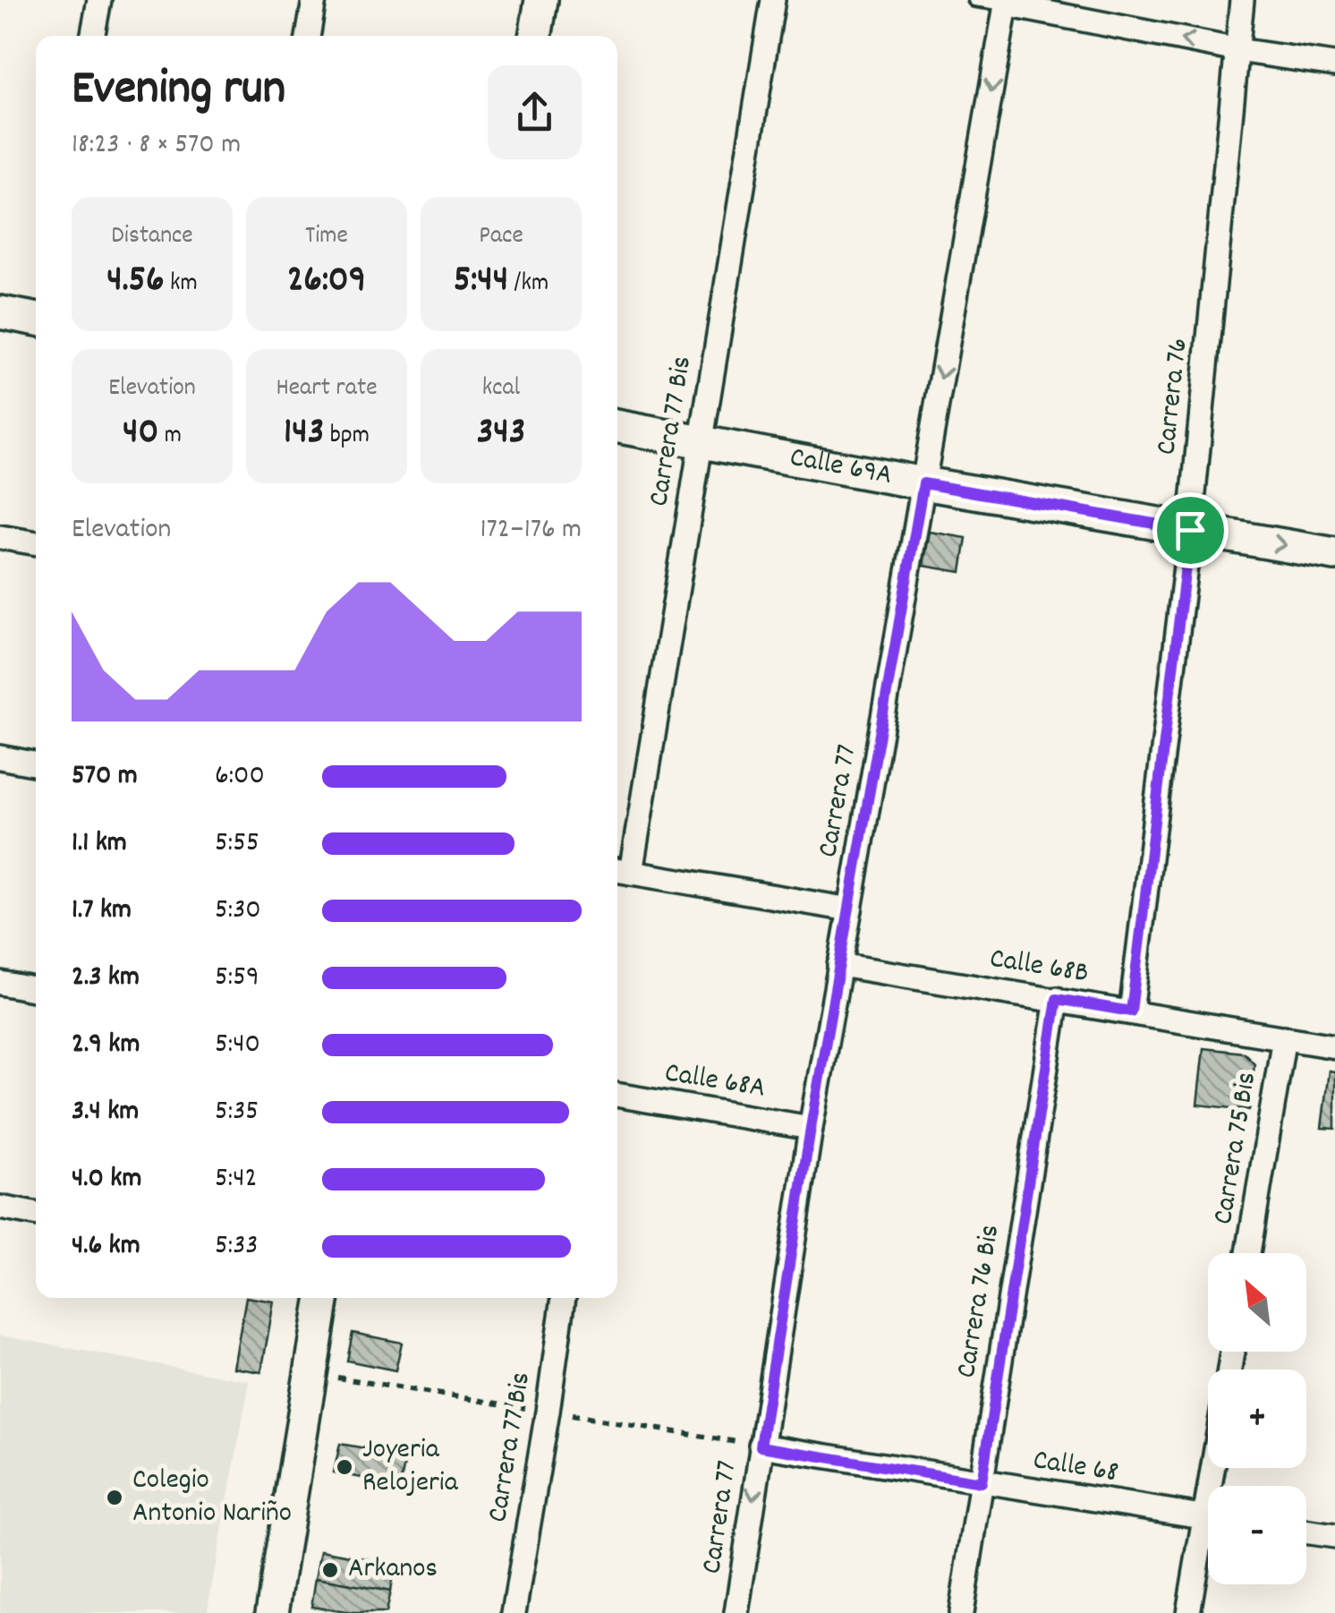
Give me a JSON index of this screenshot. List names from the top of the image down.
{
  "streets": {
    "street": [
      "Carrera 76",
      "Carrera 77 Bis",
      "Calle 69A",
      "Carrera 77",
      "Calle 68B",
      "Calle 68A",
      "Carrera 75 Bis",
      "Carrera 76 Bis",
      "Calle 68"
    ]
  },
  "crossings": [
    ["Carrera 76", "Calle 69A"],
    ["Carrera 76", "Calle 68B"],
    ["Carrera 77 Bis", "Calle 69A"],
    ["Calle 69A", "Carrera 77"],
    ["Carrera 77", "Calle 68B"],
    ["Carrera 77", "Calle 68A"],
    ["Carrera 77", "Calle 68"],
    ["Calle 68B", "Carrera 75 Bis"],
    ["Calle 68B", "Carrera 76 Bis"],
    ["Carrera 76 Bis", "Calle 68"]
  ],
  "one_way": ["Carrera 77"],
  "places": ["Joyeria Relojeria", "Colegio Antonio Nariño", "Arkanos"],
  "north": "top left",
  "page": {
    "heading": ["Evening run", "18:23 · 8 × 570 m"],
    "stats": [
      ["Distance", "4.56 km"],
      ["Time", "26:09"],
      ["Pace", "5:44 /km"],
      ["Elevation", "40 m"],
      ["Heart rate", "143 bpm"],
      ["kcal", "343"]
    ],
    "chart": ["Elevation", "172–176 m"],
    "list": [
      {
        "name": "570 m",
        "note": "6:00"
      },
      {
        "name": "1.1 km",
        "note": "5:55"
      },
      {
        "name": "1.7 km",
        "note": "5:30"
      },
      {
        "name": "2.3 km",
        "note": "5:59"
      },
      {
        "name": "2.9 km",
        "note": "5:40"
      },
      {
        "name": "3.4 km",
        "note": "5:35"
      },
      {
        "name": "4.0 km",
        "note": "5:42"
      },
      {
        "name": "4.6 km",
        "note": "5:33"
      }
    ],
    "map_buttons": ["+", "−"]
  }
}
